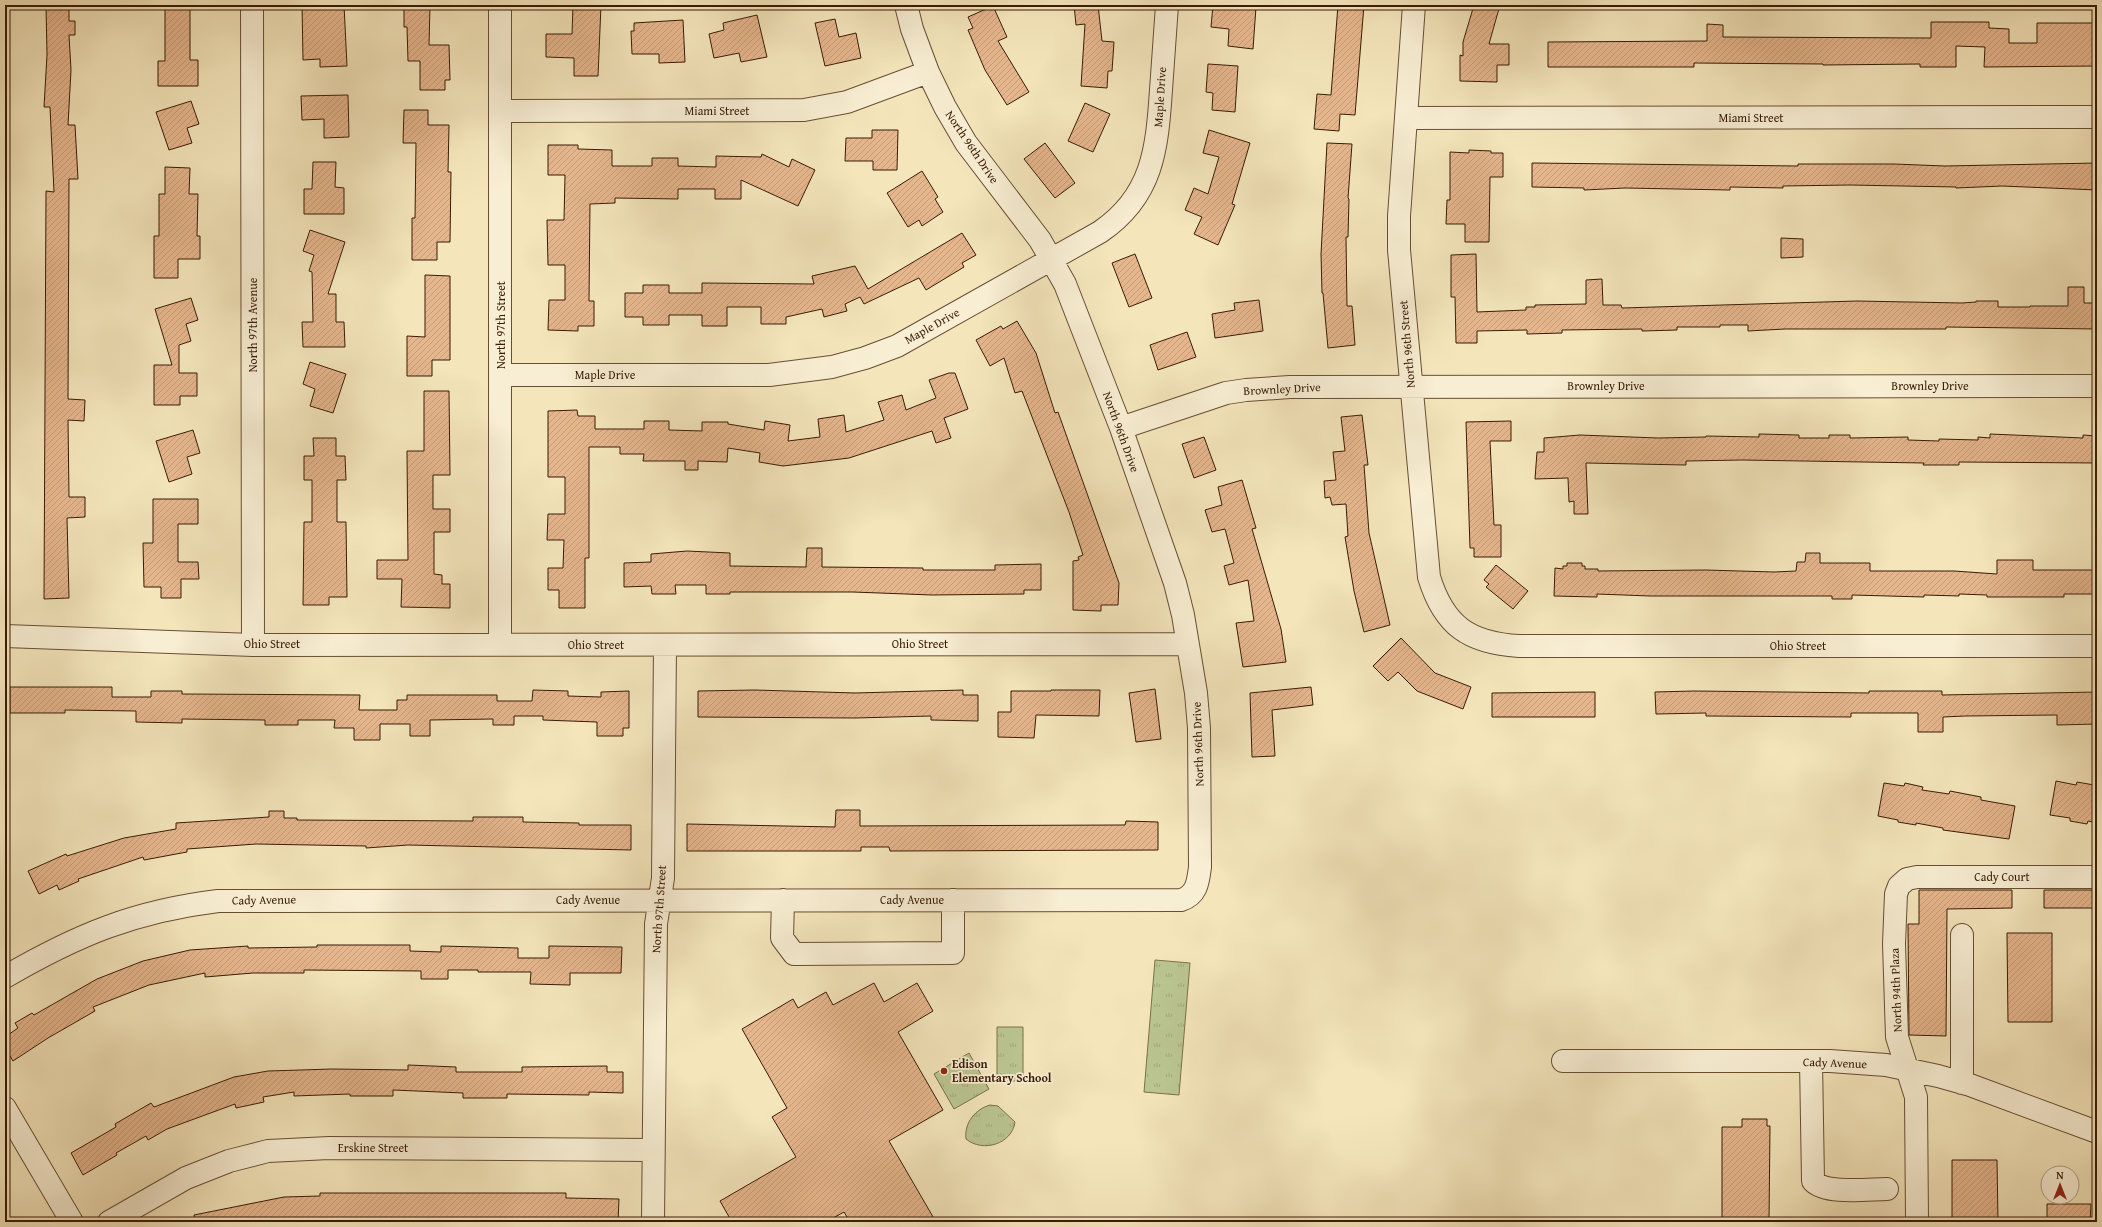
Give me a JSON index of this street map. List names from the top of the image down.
{
  "streets": {
    "street": [
      "Maple Drive",
      "Miami Street",
      "North 96th Drive",
      "North 97th Avenue",
      "North 97th Street",
      "North 96th Street",
      "Brownley Drive",
      "Ohio Street",
      "Cady Court",
      "Cady Avenue",
      "North 94th Plaza",
      "Erskine Street"
    ]
  },
  "crossings": [
    ["Maple Drive", "North 96th Drive"],
    ["Maple Drive", "North 97th Street"],
    ["Miami Street", "North 96th Drive"],
    ["Miami Street", "North 97th Street"],
    ["Miami Street", "North 96th Street"],
    ["North 96th Drive", "Brownley Drive"],
    ["North 96th Drive", "Ohio Street"],
    ["North 96th Drive", "Cady Avenue"],
    ["North 97th Avenue", "Ohio Street"],
    ["North 97th Street", "Ohio Street"],
    ["North 97th Street", "Cady Avenue"],
    ["North 97th Street", "Erskine Street"],
    ["North 96th Street", "Brownley Drive"],
    ["North 96th Street", "Ohio Street"],
    ["Cady Court", "North 94th Plaza"],
    ["Cady Avenue", "North 94th Plaza"]
  ],
  "places": ["Edison Elementary School"],
  "north": "top"
}
